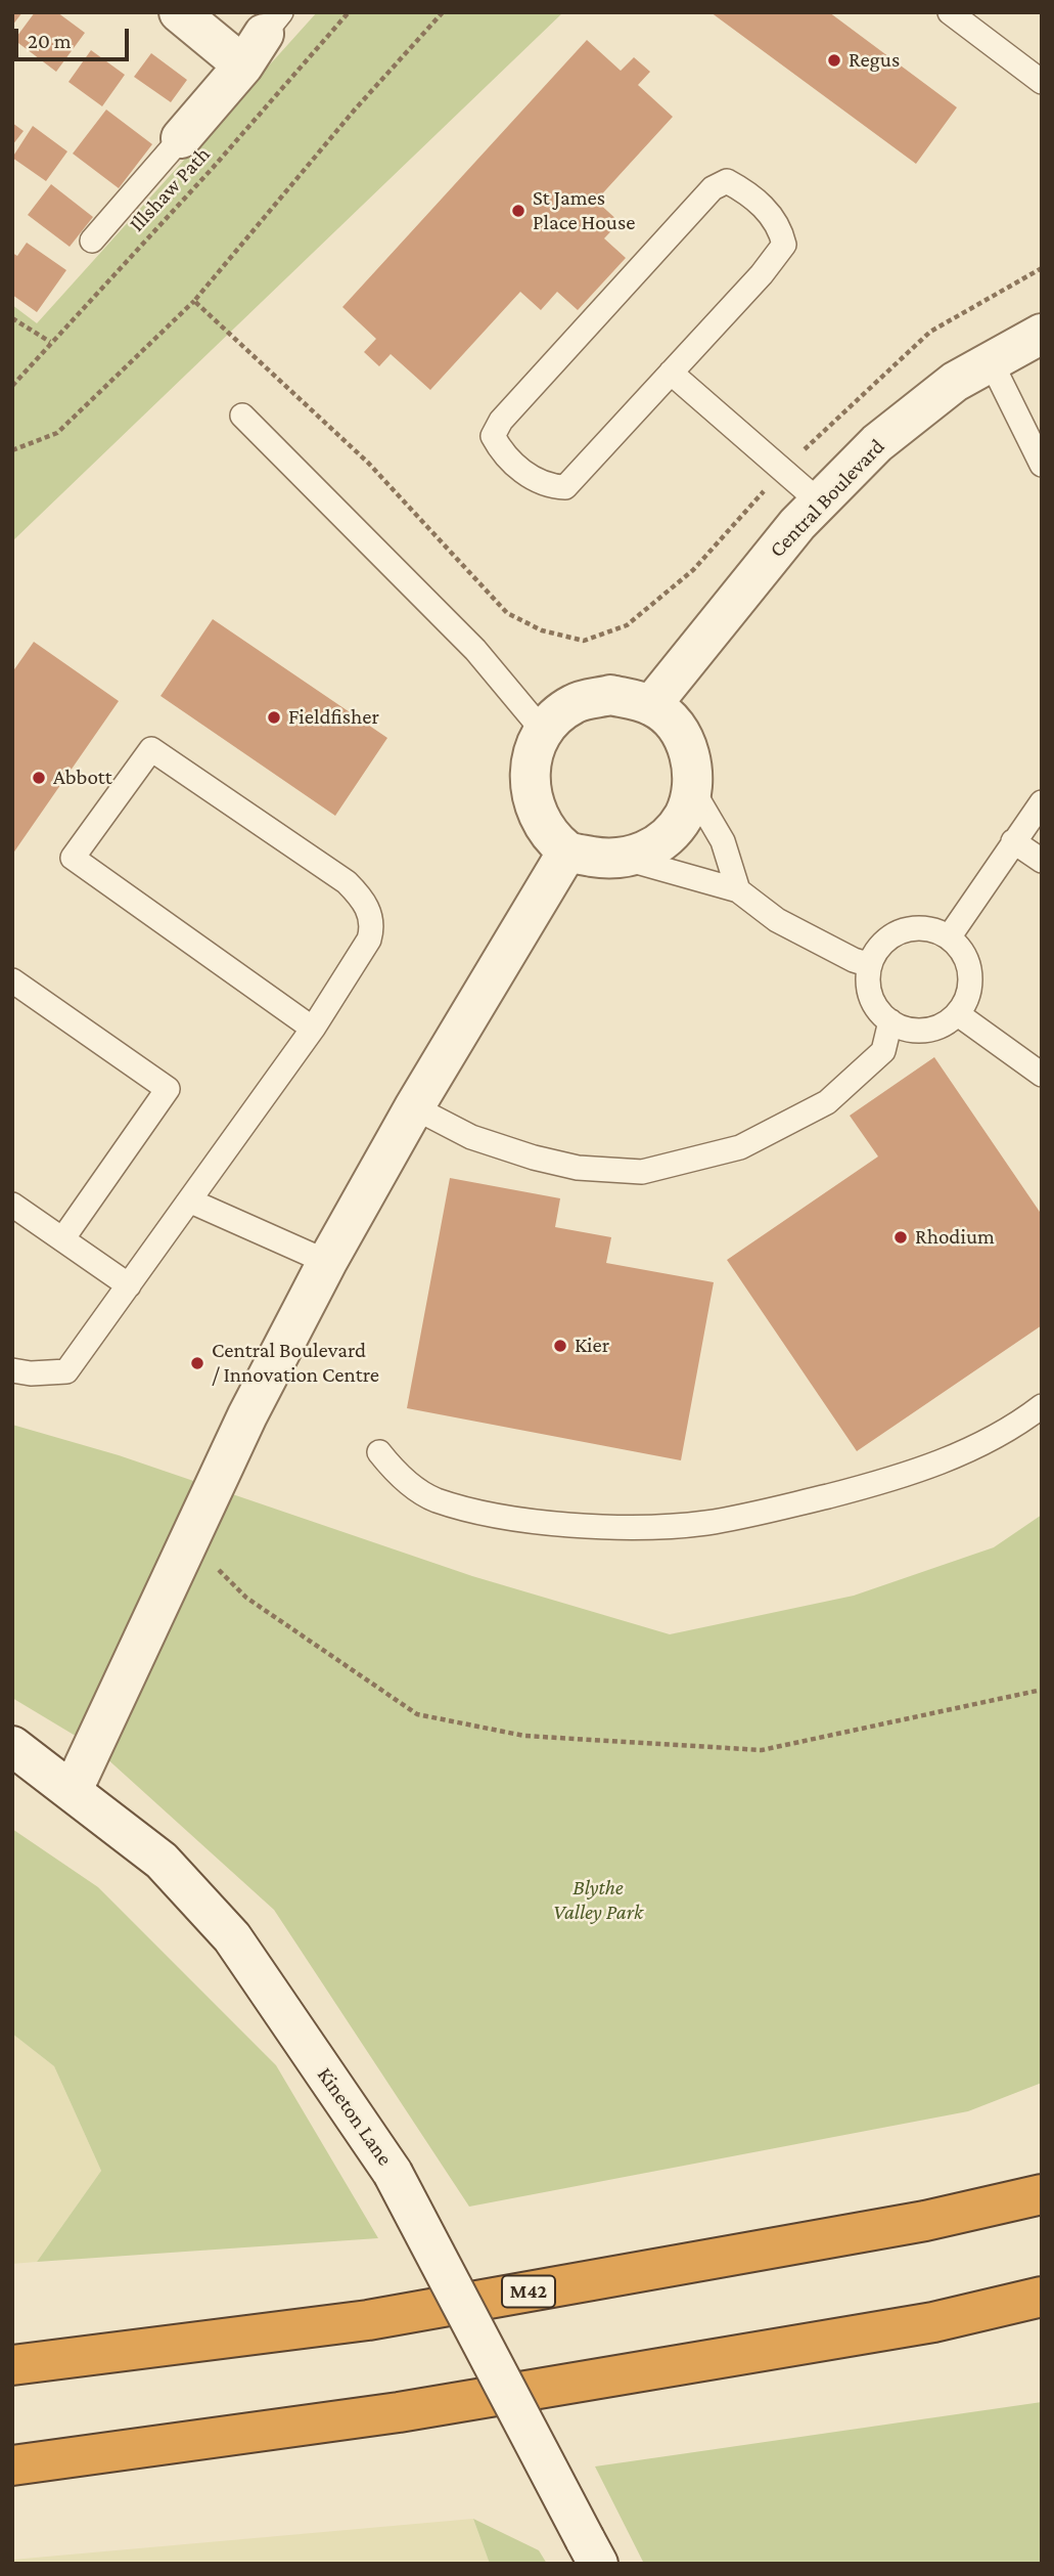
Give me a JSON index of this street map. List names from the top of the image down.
{
  "streets": {
    "highway": ["M42"],
    "street": ["Central Boulevard", "Kineton Lane"],
    "path": ["Illshaw Path"]
  },
  "parks": ["Blythe Valley Park"],
  "places": [
    "Regus",
    "St James Place House",
    "Fieldfisher",
    "Abbott",
    "Rhodium",
    "Kier",
    "Central Boulevard / Innovation Centre"
  ],
  "scale_bar": "20 m"
}
